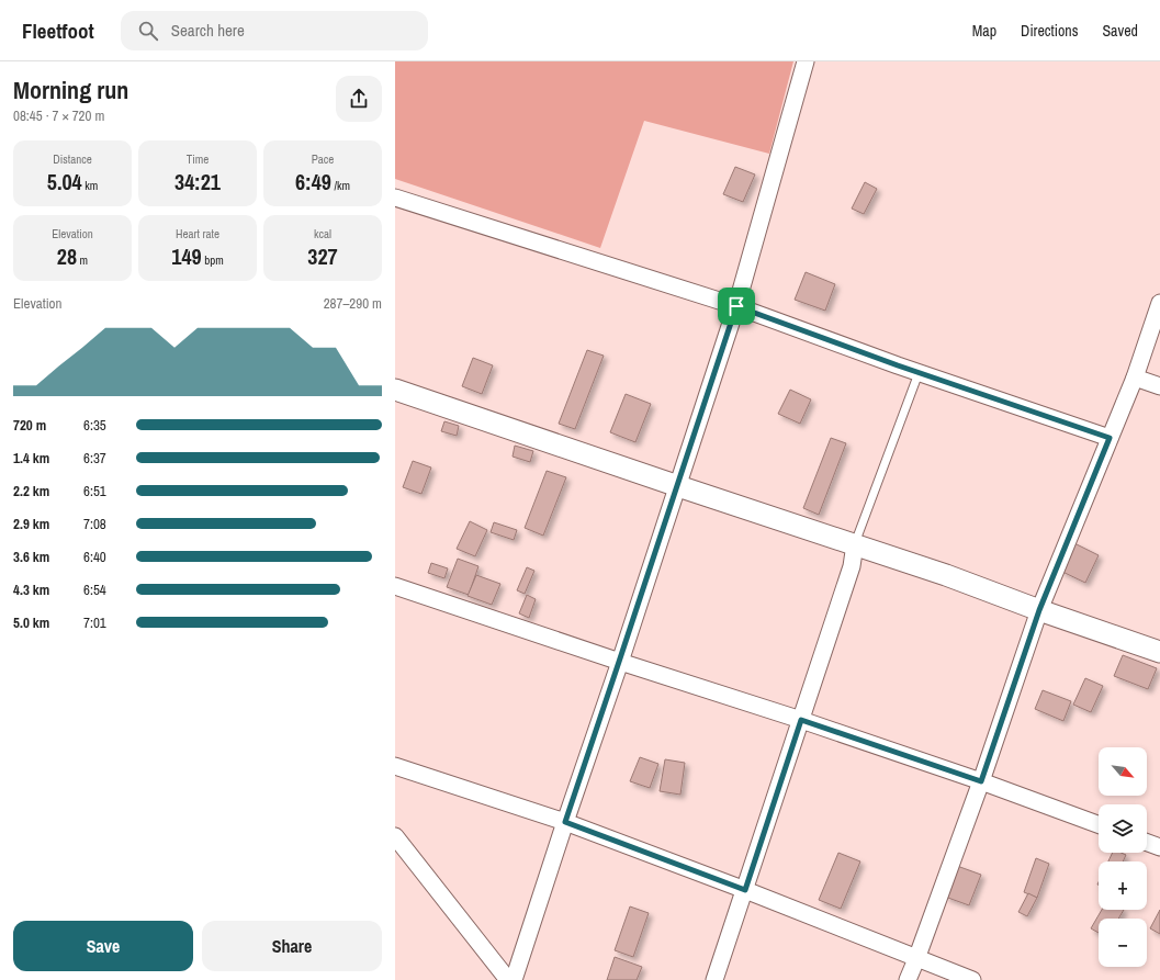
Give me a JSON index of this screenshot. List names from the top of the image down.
{
  "north": "bottom right",
  "page": {
    "header": "Fleetfoot",
    "search": "Search here",
    "nav": ["Map", "Directions", "Saved"],
    "heading": ["Morning run", "08:45 · 7 × 720 m"],
    "stats": [
      ["Distance", "5.04 km"],
      ["Time", "34:21"],
      ["Pace", "6:49 /km"],
      ["Elevation", "28 m"],
      ["Heart rate", "149 bpm"],
      ["kcal", "327"]
    ],
    "chart": ["Elevation", "287–290 m"],
    "list": [
      {
        "name": "720 m",
        "note": "6:35"
      },
      {
        "name": "1.4 km",
        "note": "6:37"
      },
      {
        "name": "2.2 km",
        "note": "6:51"
      },
      {
        "name": "2.9 km",
        "note": "7:08"
      },
      {
        "name": "3.6 km",
        "note": "6:40"
      },
      {
        "name": "4.3 km",
        "note": "6:54"
      },
      {
        "name": "5.0 km",
        "note": "7:01"
      }
    ],
    "map_buttons": ["+", "−"],
    "buttons": ["Save", "Share"]
  }
}
